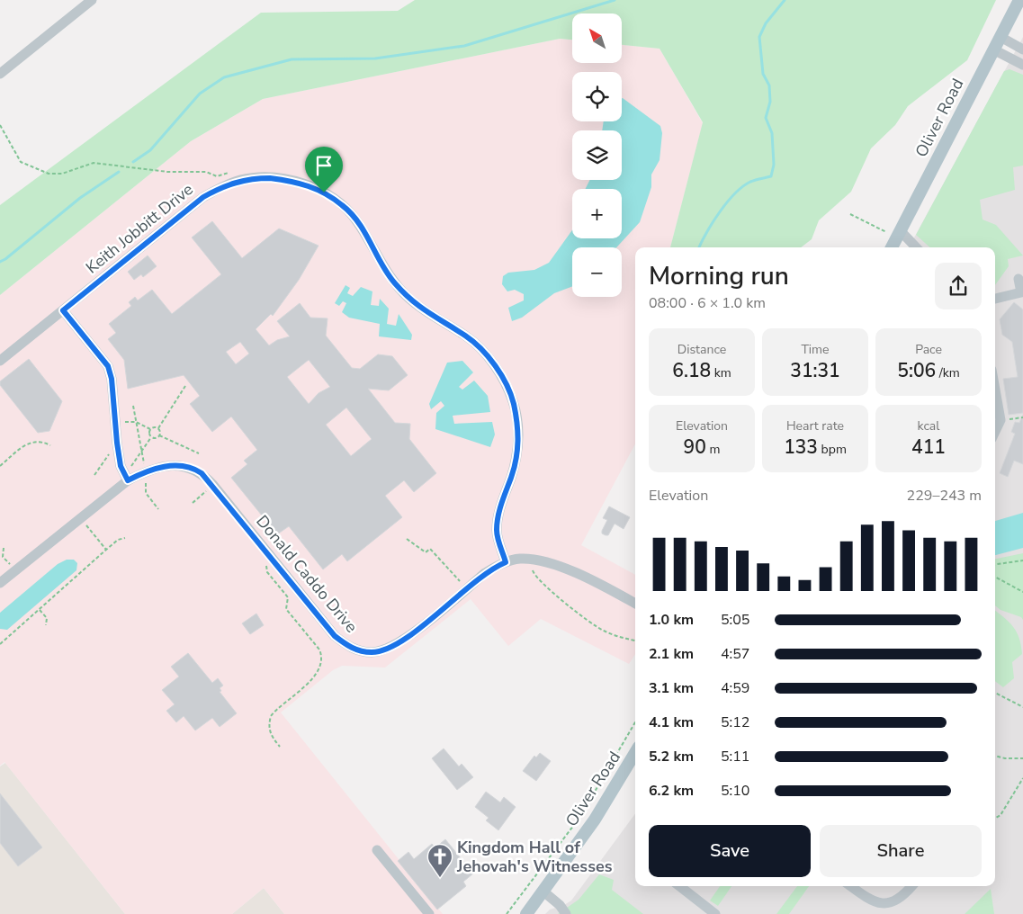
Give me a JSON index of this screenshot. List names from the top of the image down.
{
  "streets": {
    "main road": ["Oliver Road"],
    "street": ["Keith Jobbitt Drive", "Donald Caddo Drive"]
  },
  "crossings": [
    ["Keith Jobbitt Drive", "Donald Caddo Drive"]
  ],
  "places": {
    "church": ["Kingdom Hall of Jehovah's Witnesses"]
  },
  "north": "top left",
  "page": {
    "map_buttons": ["+", "−"],
    "heading": ["Morning run", "08:00 · 6 × 1.0 km"],
    "stats": [
      ["Distance", "6.18 km"],
      ["Time", "31:31"],
      ["Pace", "5:06 /km"],
      ["Elevation", "90 m"],
      ["Heart rate", "133 bpm"],
      ["kcal", "411"]
    ],
    "chart": ["Elevation", "229–243 m"],
    "list": [
      {
        "name": "1.0 km",
        "note": "5:05"
      },
      {
        "name": "2.1 km",
        "note": "4:57"
      },
      {
        "name": "3.1 km",
        "note": "4:59"
      },
      {
        "name": "4.1 km",
        "note": "5:12"
      },
      {
        "name": "5.2 km",
        "note": "5:11"
      },
      {
        "name": "6.2 km",
        "note": "5:10"
      }
    ],
    "buttons": ["Save", "Share"]
  }
}
